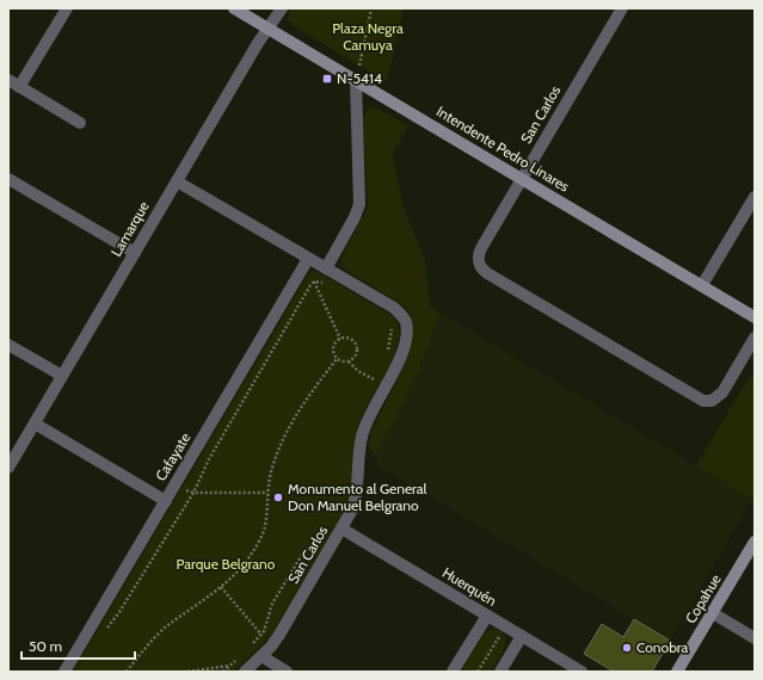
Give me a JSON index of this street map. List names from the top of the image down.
{
  "streets": {
    "main road": ["Intendente Pedro Linares", "Copahue"],
    "street": [
      "San Carlos",
      "Lamarque",
      "Cafayate",
      "Huerquén"
    ]
  },
  "crossings": [
    ["San Carlos", "Intendente Pedro Linares"],
    ["San Carlos", "Huerquén"],
    ["Intendente Pedro Linares", "Lamarque"]
  ],
  "parks": ["Plaza Negra Camuya", "Parque Belgrano"],
  "places": {
    "transit": ["N-5414"],
    "other": ["Monumento al General Don Manuel Belgrano", "Conobra"]
  },
  "scale_bar": "50 m"
}
